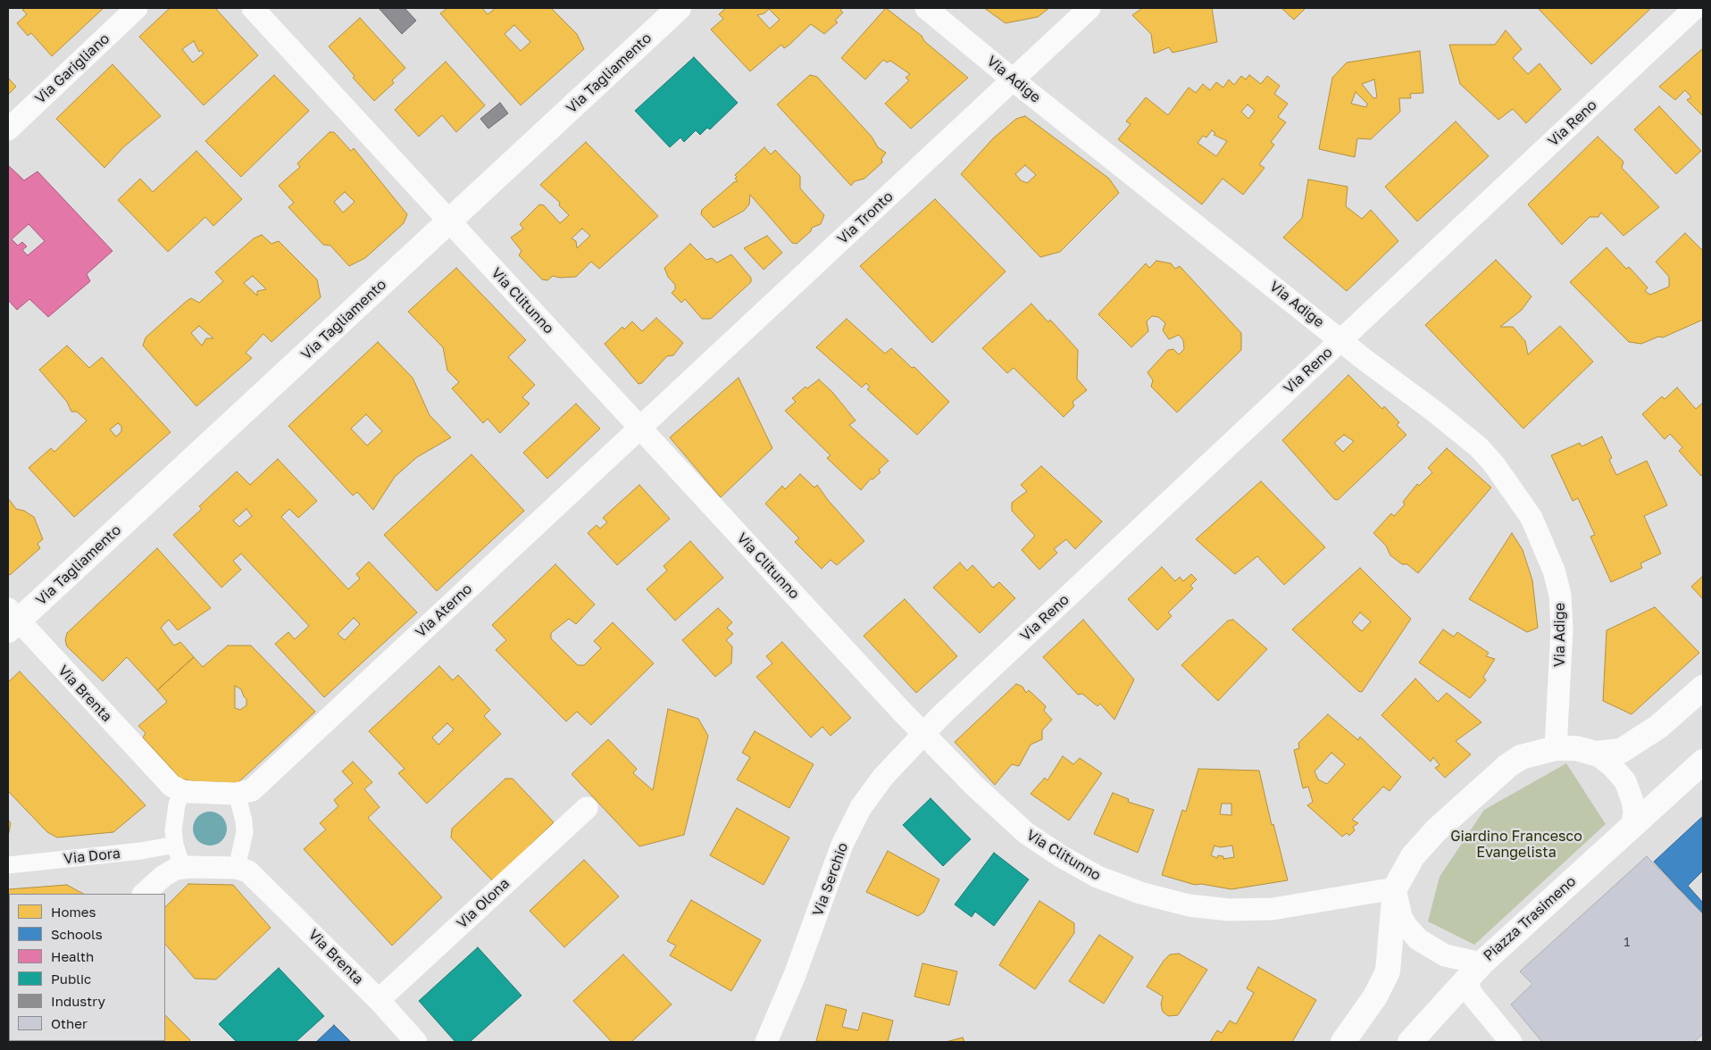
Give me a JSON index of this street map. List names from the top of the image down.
{
  "streets": {
    "street": [
      "Via Garigliano",
      "Via Tagliamento",
      "Via Adige",
      "Via Reno",
      "Via Tronto",
      "Via Clitunno",
      "Via Aterno",
      "Via Brenta",
      "Via Dora",
      "Via Serchio",
      "Via Olona",
      "Piazza Trasimeno"
    ]
  },
  "crossings": [
    ["Via Tagliamento", "Via Clitunno"],
    ["Via Tagliamento", "Via Brenta"],
    ["Via Adige", "Via Reno"],
    ["Via Adige", "Via Tronto"],
    ["Via Reno", "Via Clitunno"],
    ["Via Reno", "Via Serchio"],
    ["Via Tronto", "Via Clitunno"],
    ["Via Tronto", "Via Aterno"],
    ["Via Clitunno", "Via Aterno"],
    ["Via Clitunno", "Via Serchio"],
    ["Via Clitunno", "Piazza Trasimeno"],
    ["Via Brenta", "Via Olona"]
  ],
  "parks": ["Giardino Francesco Evangelista"],
  "house_numbers": ["1"],
  "legend": [
    "Homes",
    "Schools",
    "Health",
    "Public",
    "Industry",
    "Other"
  ]
}
